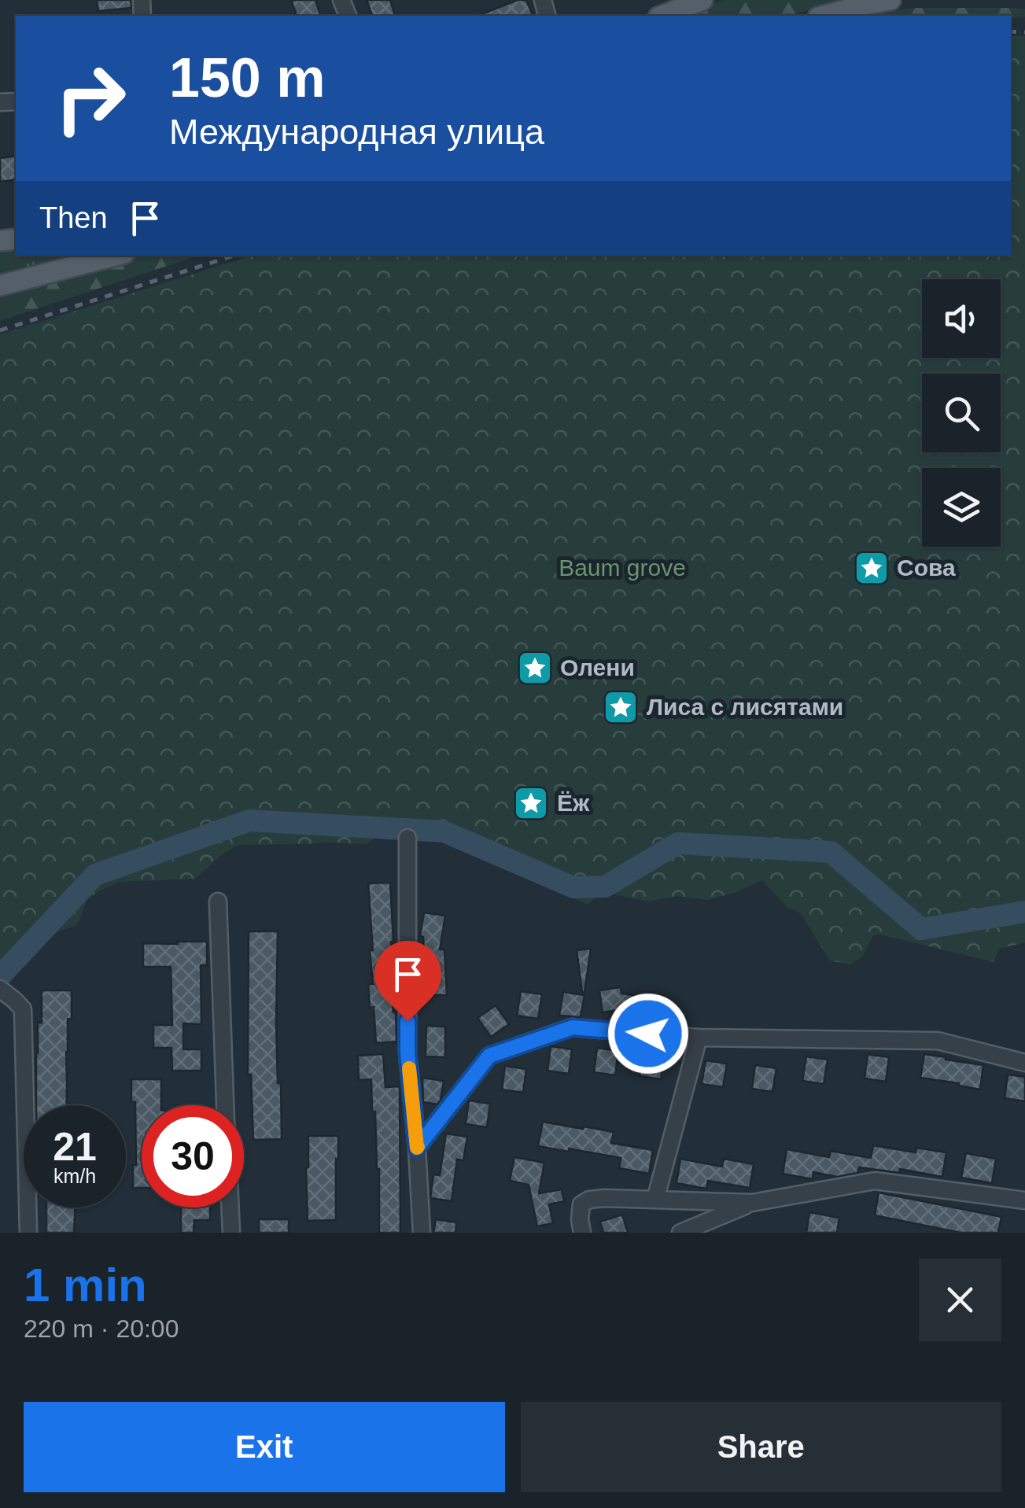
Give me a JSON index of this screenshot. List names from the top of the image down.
{
  "parks": ["Baum grove"],
  "places": {
    "place": [
      "Сова",
      "Олени",
      "Лиса с лисятами",
      "Ёж"
    ]
  },
  "page": {
    "turn": ["150 m", "Международная улица"],
    "then": "Then",
    "speed": "21 km/h",
    "limit": "30",
    "heading": ["1 min", "220 m · 20:00"],
    "buttons": ["Exit", "Share"]
  }
}
